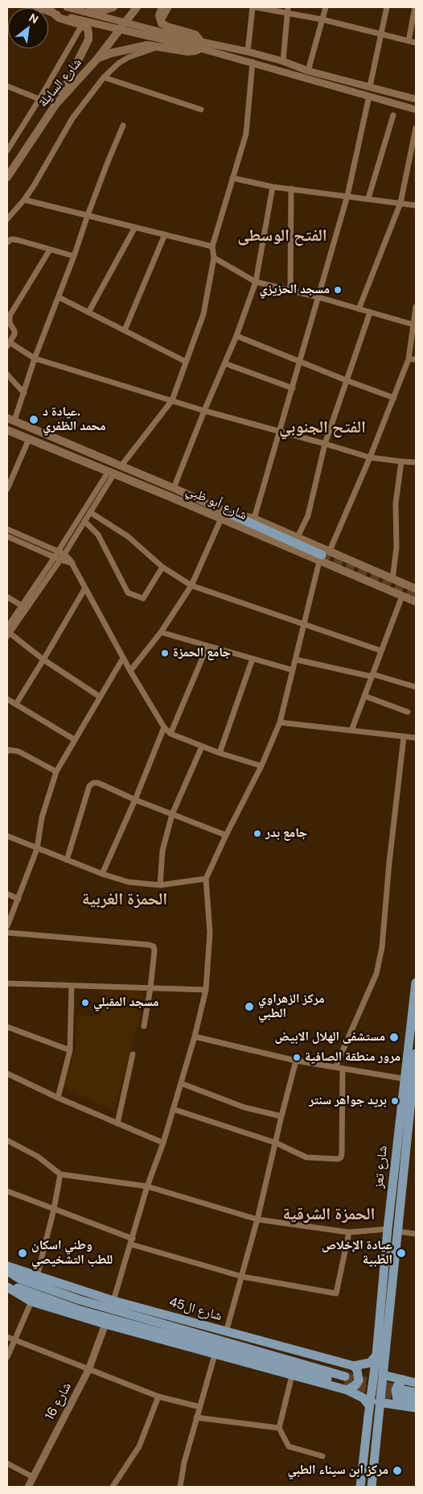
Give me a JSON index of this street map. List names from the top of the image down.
{
  "streets": {
    "main road": [
      "شارع السايلة",
      "شارع أبو ظبي",
      "شارع تعز",
      "شارع ال45"
    ],
    "street": ["شارع 16"]
  },
  "crossings": [
    ["شارع تعز", "شارع ال45"],
    ["شارع ال45", "شارع 16"]
  ],
  "districts": [
    "الفتح الوسطى",
    "الفتح الجنوبي",
    "الحمزة الغربية",
    "الحمزة الشرقية"
  ],
  "places": [
    "مسجد الحزيزي",
    "عيادة د. محمد الظفري",
    "جامع الحمزة",
    "جامع بدر",
    "مسجد المقبلي",
    "مركز الزهراوي الطبي",
    "مستشفى الهلال الابيض",
    "مرور منطقة الصافية",
    "بريد جواهر سنتر",
    "وطني اسكان للطب التشخيصي",
    "عيادة الإخلاص الطبية",
    "مركز ابن سيناء الطبي"
  ],
  "north": "top right"
}
